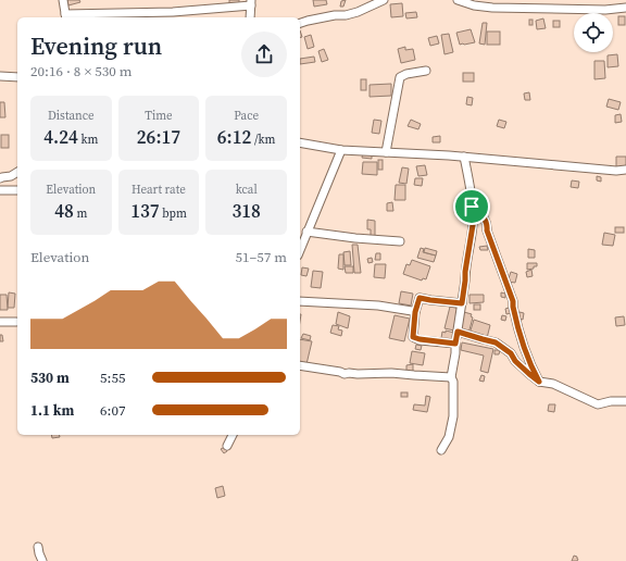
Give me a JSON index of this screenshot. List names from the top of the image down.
{
  "page": {
    "heading": ["Evening run", "20:16 · 8 × 530 m"],
    "stats": [
      ["Distance", "4.24 km"],
      ["Time", "26:17"],
      ["Pace", "6:12 /km"],
      ["Elevation", "48 m"],
      ["Heart rate", "137 bpm"],
      ["kcal", "318"]
    ],
    "chart": ["Elevation", "51–57 m"],
    "list": [
      {
        "name": "530 m",
        "note": "5:55"
      },
      {
        "name": "1.1 km",
        "note": "6:07"
      }
    ]
  }
}
